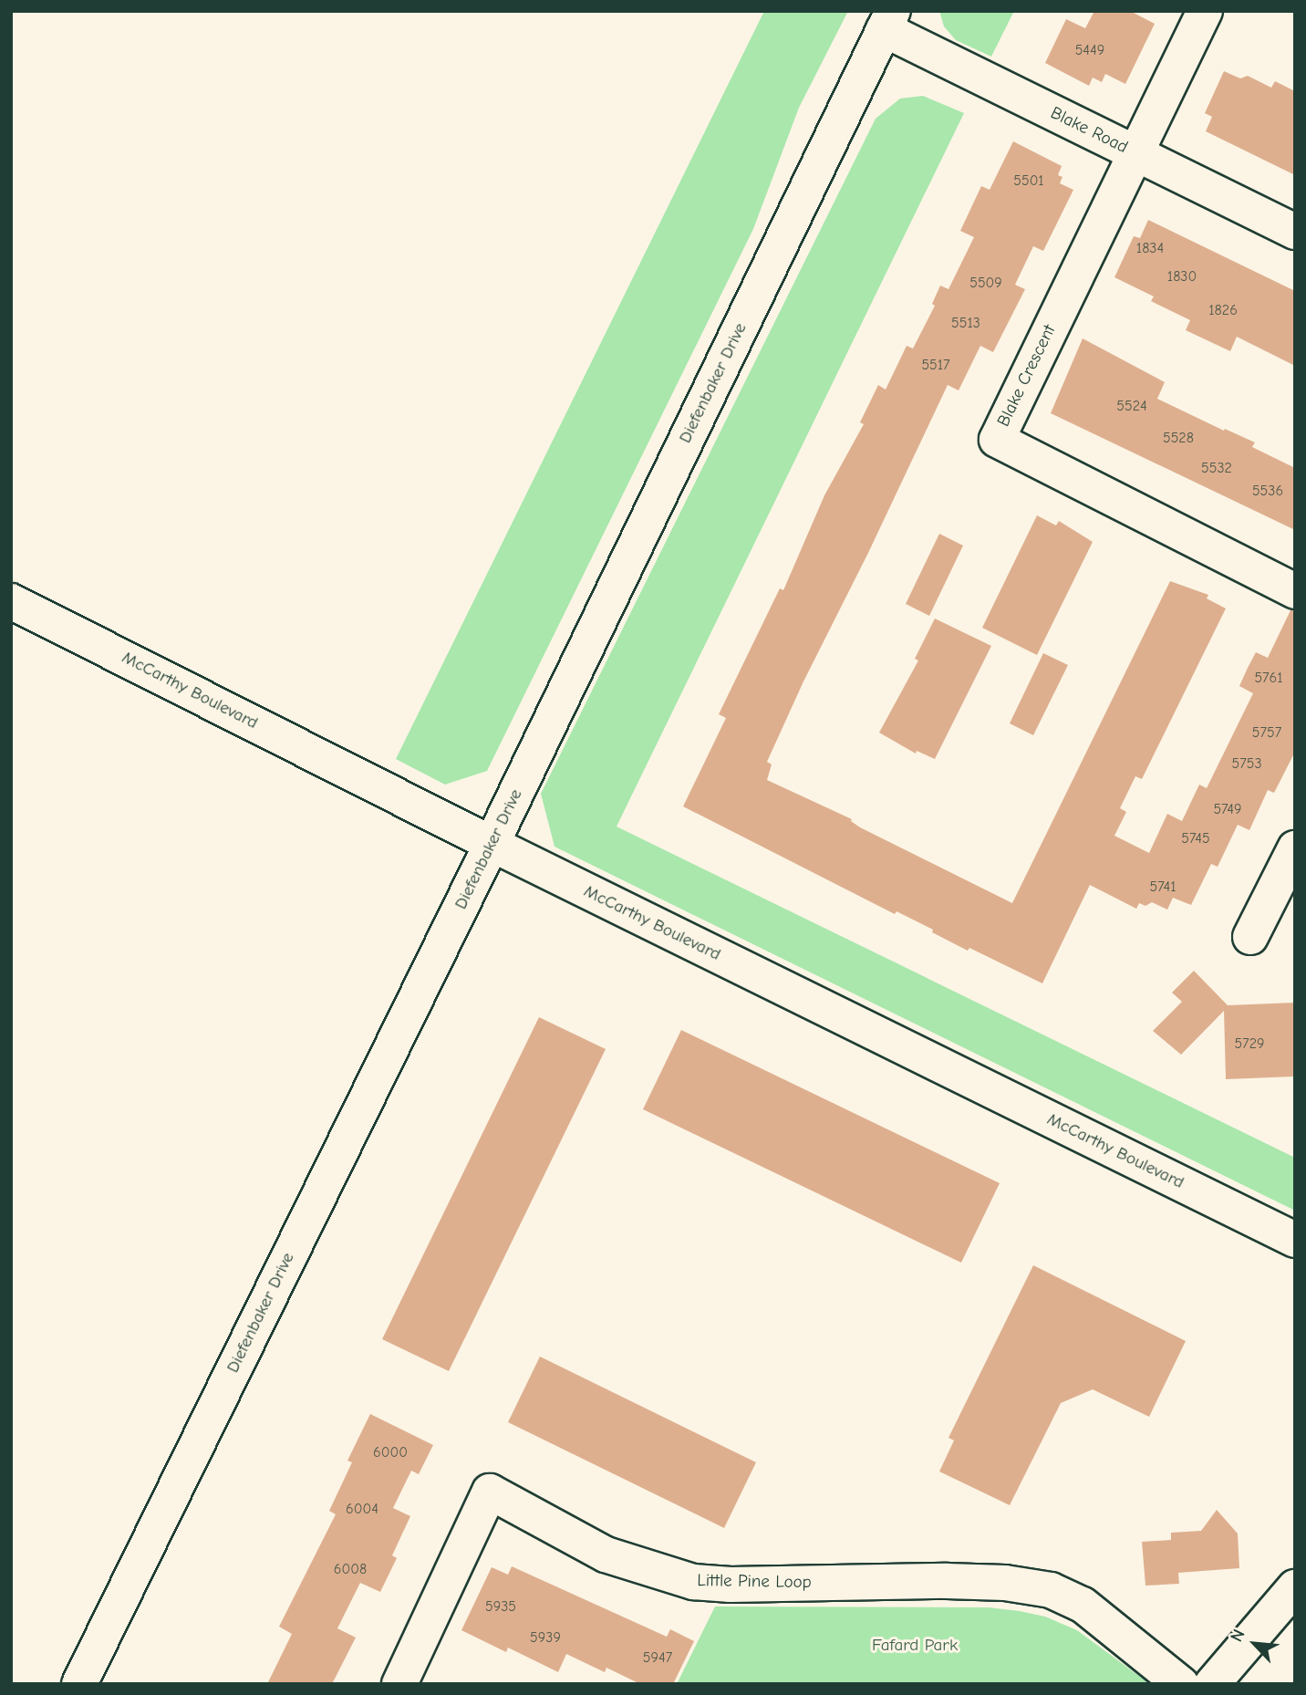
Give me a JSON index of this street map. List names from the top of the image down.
{
  "streets": {
    "street": [
      "Blake Road",
      "Blake Crescent",
      "Diefenbaker Drive",
      "McCarthy Boulevard",
      "Little Pine Loop"
    ]
  },
  "crossings": [
    ["Blake Road", "Blake Crescent"],
    ["Blake Road", "Diefenbaker Drive"],
    ["Diefenbaker Drive", "McCarthy Boulevard"]
  ],
  "parks": ["Fafard Park"],
  "house_numbers": [
    "5449",
    "5501",
    "1834",
    "1830",
    "5509",
    "1826",
    "5513",
    "5517",
    "5524",
    "5528",
    "5532",
    "5536",
    "5761",
    "5757",
    "5753",
    "5749",
    "5745",
    "5741",
    "5729",
    "6000",
    "6004",
    "6008",
    "5935",
    "5939",
    "5947"
  ],
  "north": "top left"
}
